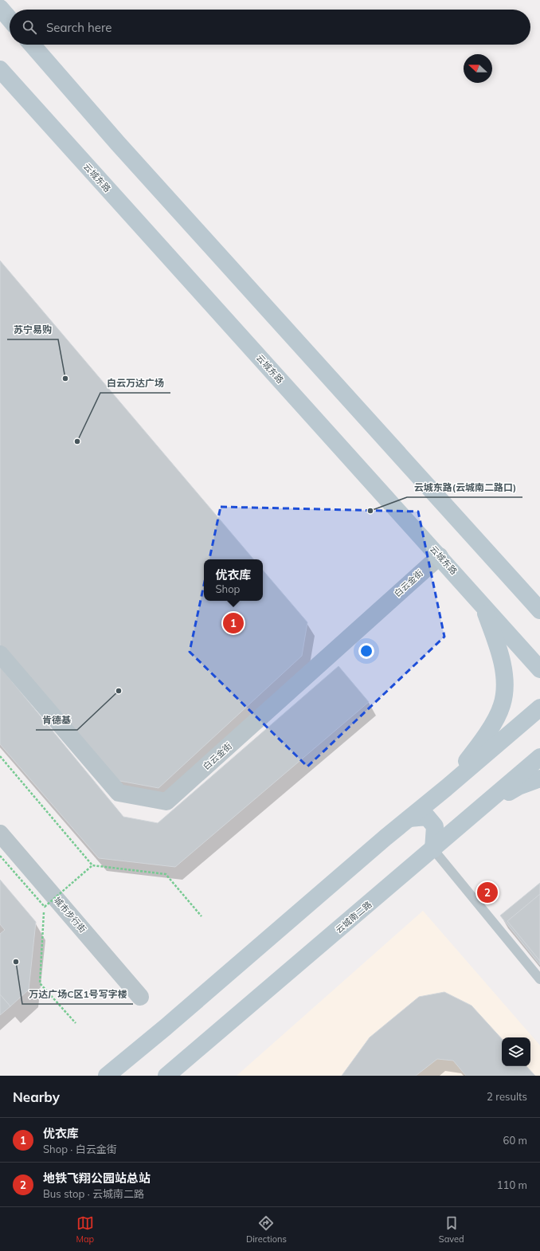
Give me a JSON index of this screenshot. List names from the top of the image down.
{
  "streets": {
    "main road": ["云城东路", "云城南二路"],
    "street": ["白云金街", "城市步行街"]
  },
  "crossings": [
    ["云城东路", "白云金街"]
  ],
  "places": [
    "苏宁易购",
    "白云万达广场",
    "云城东路(云城南二路口)",
    "肯德基",
    "万达广场C区1号写字楼"
  ],
  "north": "left",
  "page": {
    "search": "Search here",
    "popup": ["优衣库", "Shop"],
    "pins": ["1", "2"],
    "heading": ["Nearby", "2 results"],
    "list": [
      {
        "mark": "1",
        "name": "优衣库",
        "note": "Shop · 白云金街",
        "value": "60 m"
      },
      {
        "mark": "2",
        "name": "地铁飞翔公园站总站",
        "note": "Bus stop · 云城南二路",
        "value": "110 m"
      }
    ],
    "nav": ["Map", "Directions", "Saved"]
  }
}
